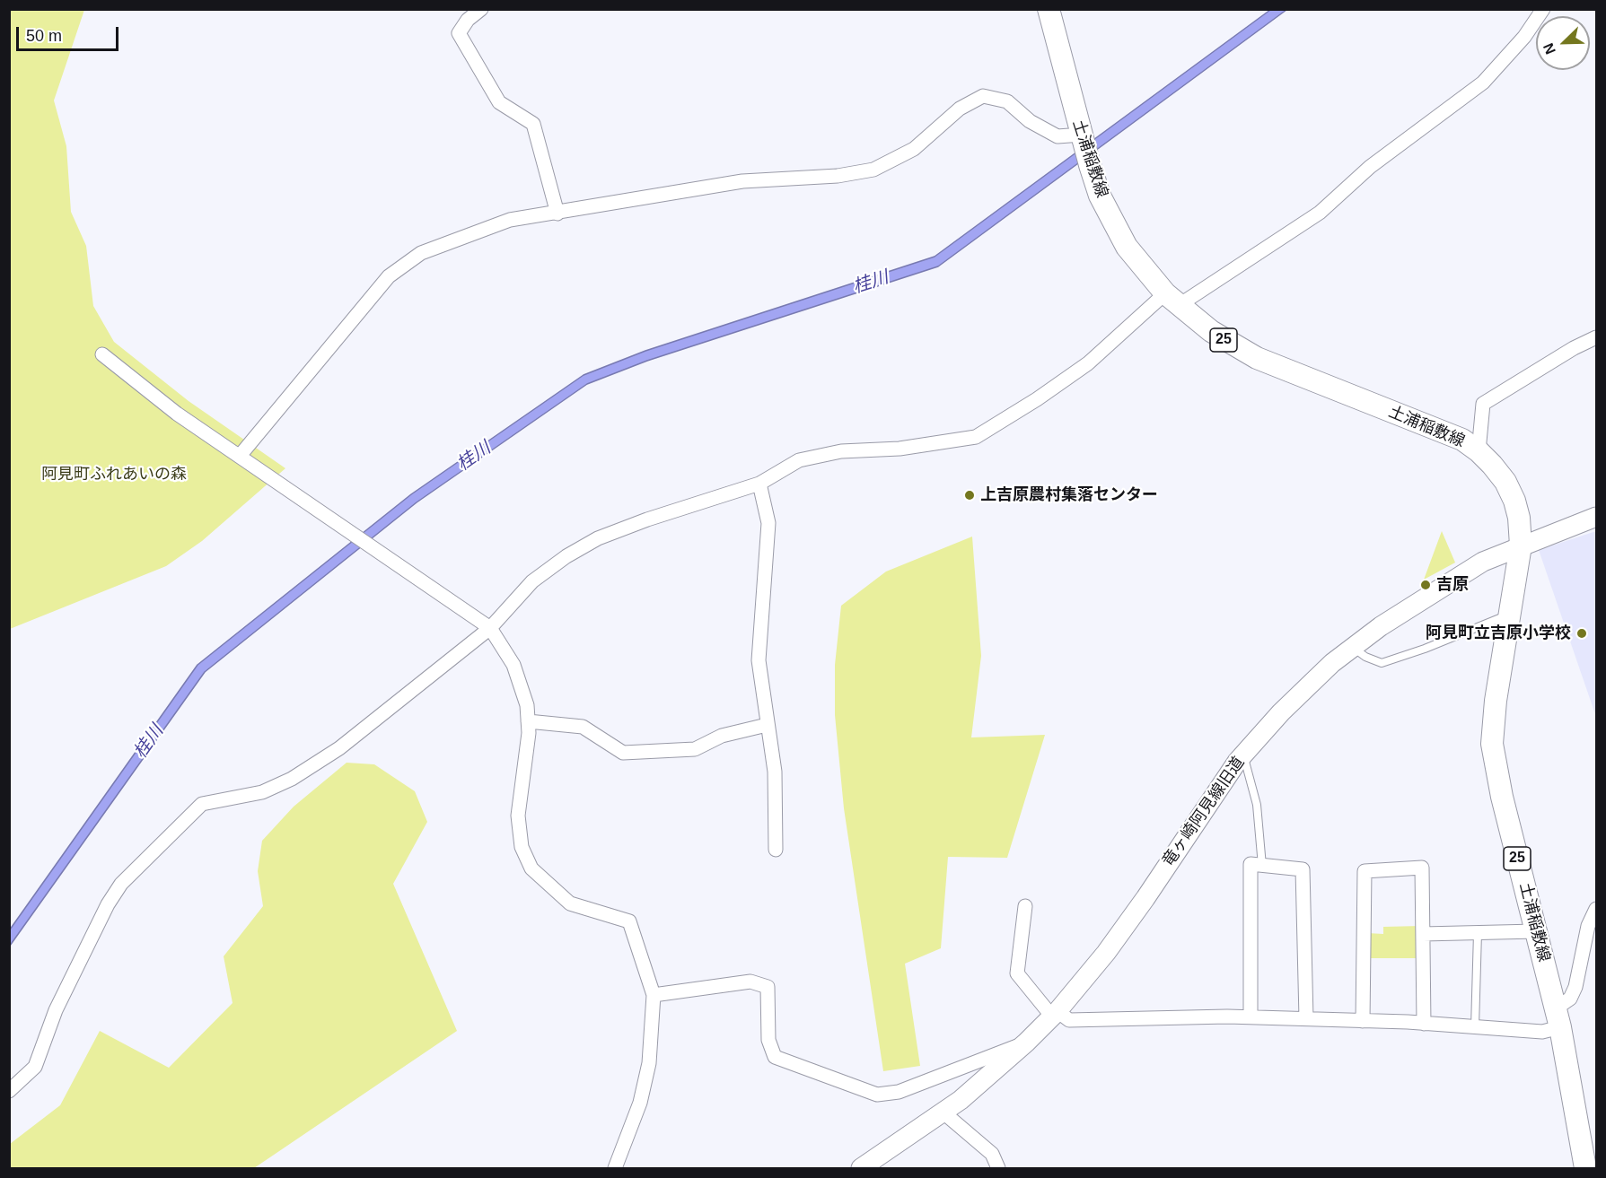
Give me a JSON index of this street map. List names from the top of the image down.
{
  "streets": {
    "main road": ["土浦稲敷線", "25"],
    "street": ["竜ヶ崎阿見線旧道"]
  },
  "crossings": [
    ["土浦稲敷線", "竜ヶ崎阿見線旧道"]
  ],
  "water": ["桂川"],
  "parks": ["阿見町ふれあいの森"],
  "places": ["上吉原農村集落センター", "吉原", "阿見町立吉原小学校"],
  "scale_bar": "50 m",
  "north": "bottom left"
}
